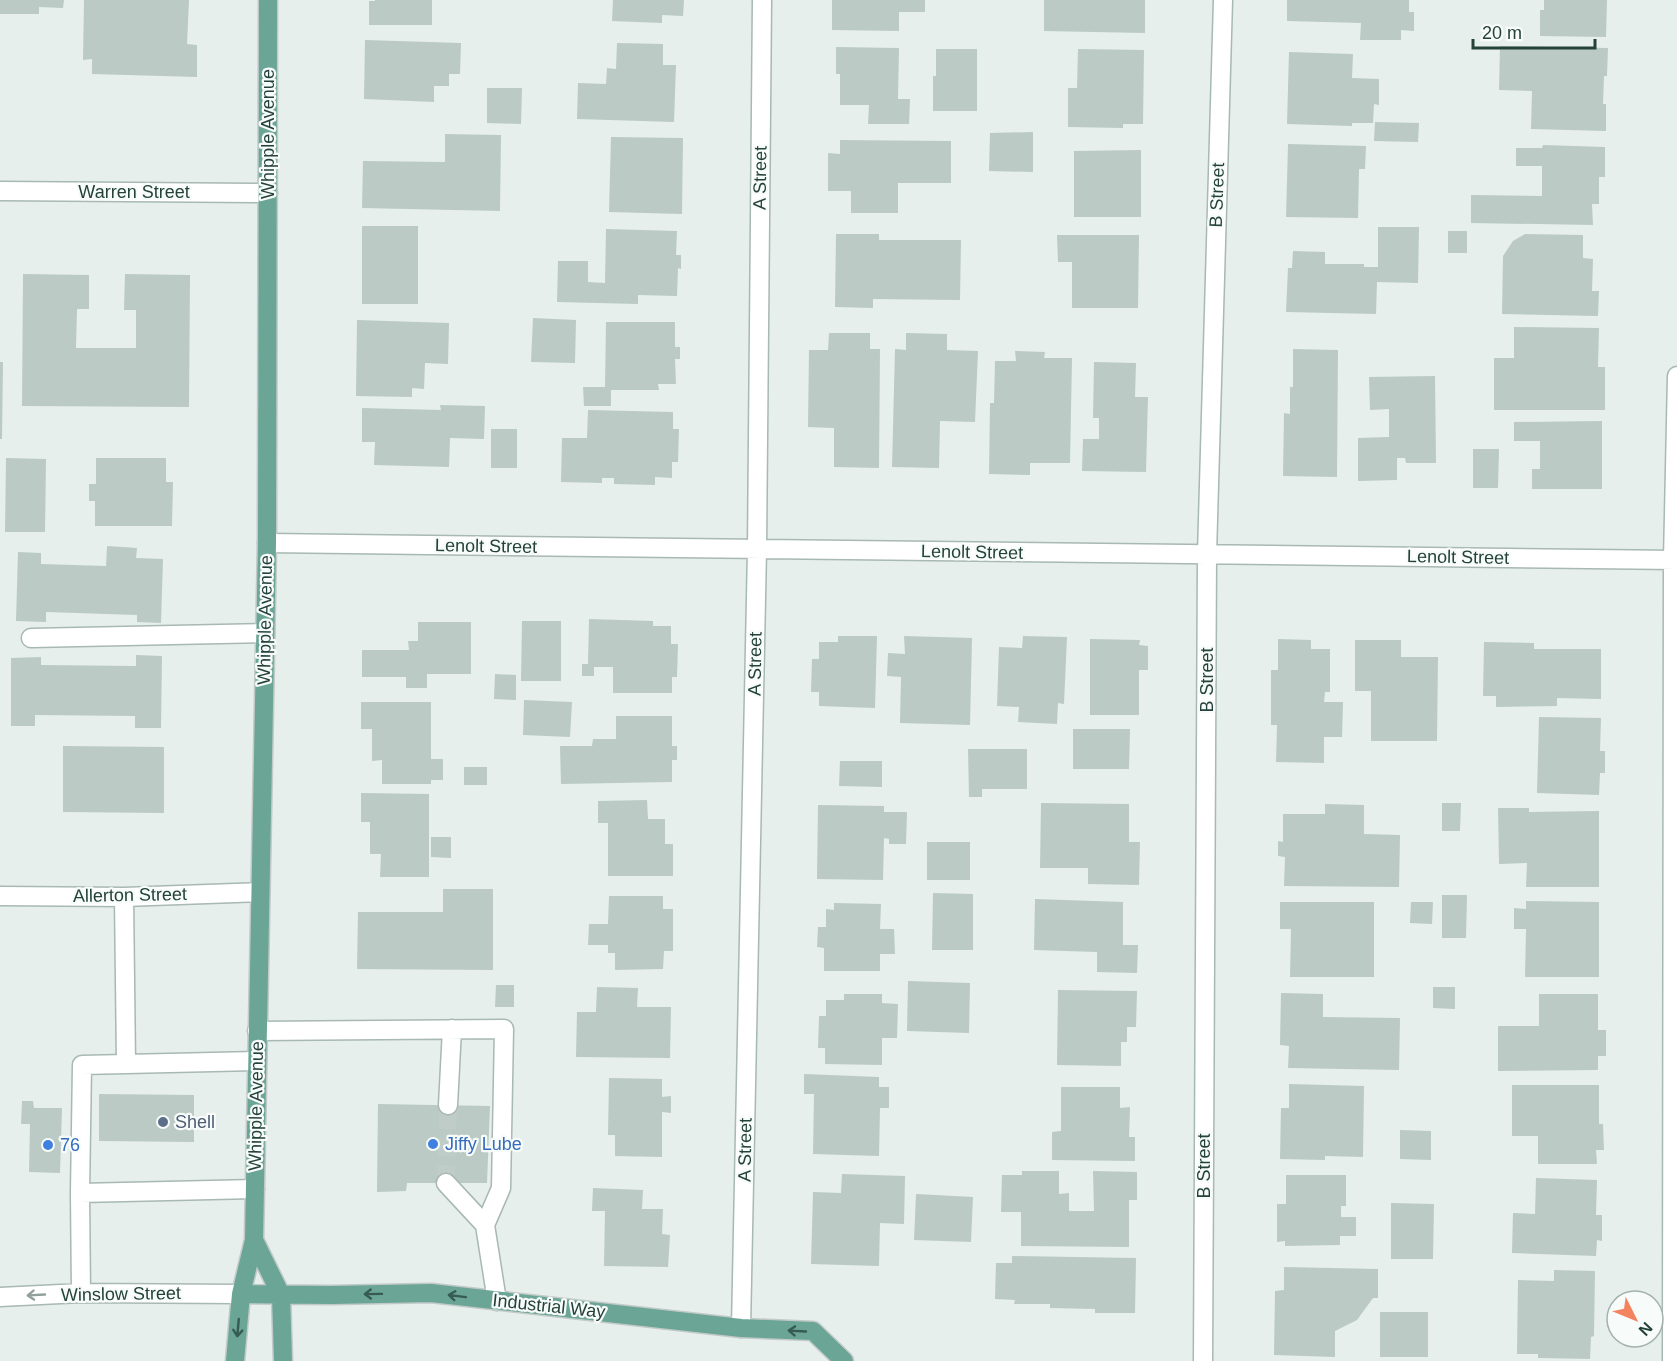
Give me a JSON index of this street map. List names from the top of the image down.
{
  "streets": {
    "main road": ["Whipple Avenue", "Industrial Way"],
    "street": [
      "A Street",
      "Warren Street",
      "B Street",
      "Lenolt Street",
      "Allerton Street",
      "Winslow Street"
    ]
  },
  "crossings": [
    ["Whipple Avenue", "Warren Street"],
    ["Whipple Avenue", "Lenolt Street"],
    ["Whipple Avenue", "Allerton Street"],
    ["Whipple Avenue", "Winslow Street"],
    ["Whipple Avenue", "Industrial Way"],
    ["A Street", "Lenolt Street"],
    ["A Street", "Industrial Way"],
    ["B Street", "Lenolt Street"],
    ["Winslow Street", "Industrial Way"]
  ],
  "one_way": ["Industrial Way"],
  "places": ["Shell", "Jiffy Lube", "76"],
  "scale_bar": "20 m",
  "north": "bottom right"
}
